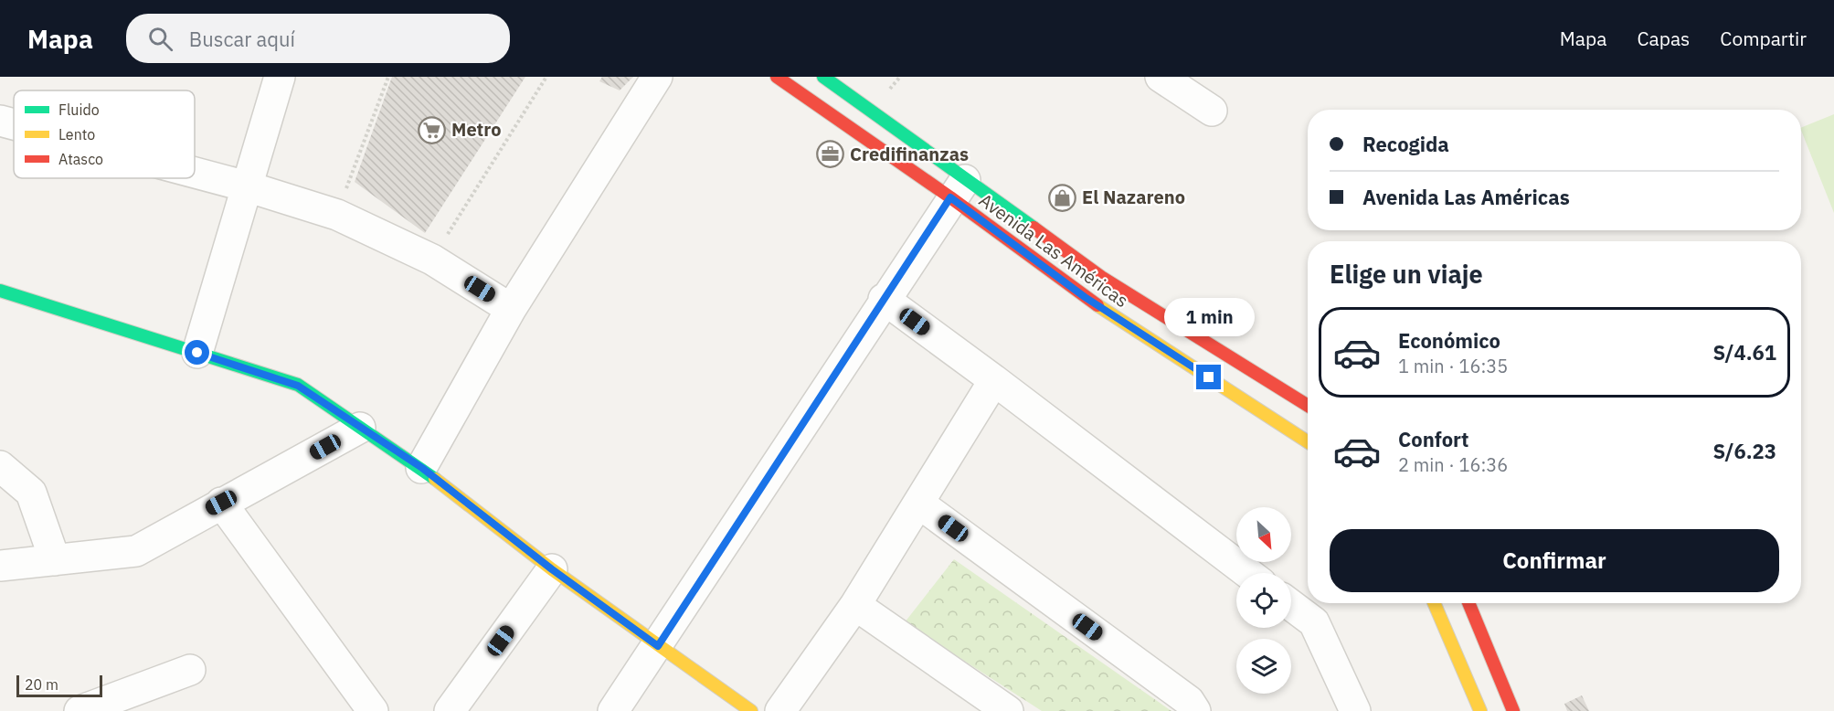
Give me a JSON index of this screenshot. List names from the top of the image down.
{
  "streets": {
    "main road": ["Avenida Las Américas"]
  },
  "places": {
    "supermarket": ["Metro"],
    "office": ["Credifinanzas"],
    "shop": ["El Nazareno"]
  },
  "legend": ["Fluido", "Lento", "Atasco"],
  "scale_bar": "20 m",
  "north": "bottom right",
  "page": {
    "header": "Mapa",
    "search": "Buscar aquí",
    "nav": ["Mapa", "Capas", "Compartir"],
    "banner": ["Recogida", "Avenida Las Américas"],
    "heading": "Elige un viaje",
    "bubble": "1 min",
    "list": [
      {
        "name": "Económico",
        "note": "1 min · 16:35",
        "value": "S/4.61"
      },
      {
        "name": "Confort",
        "note": "2 min · 16:36",
        "value": "S/6.23"
      }
    ],
    "buttons": "Confirmar",
    "scale": "20 m"
  }
}
